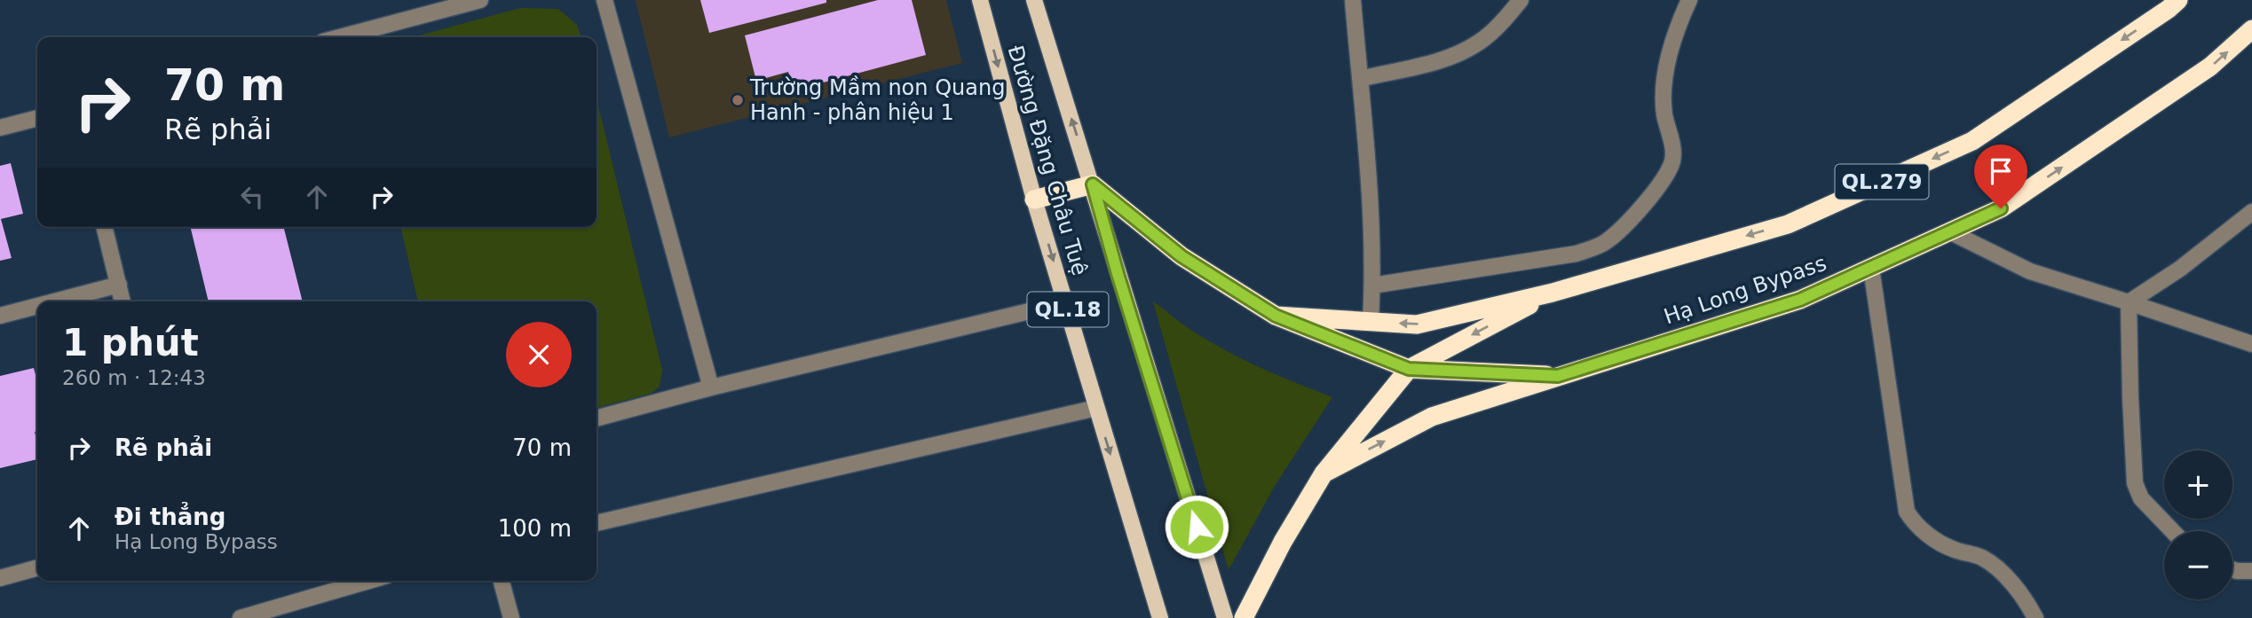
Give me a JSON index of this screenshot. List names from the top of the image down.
{
  "streets": {
    "highway": ["QL.279", "Hạ Long Bypass"],
    "main road": ["Đường Đặng Châu Tuệ", "QL.18"]
  },
  "places": ["Trường Mầm non Quang Hanh - phân hiệu 1"],
  "page": {
    "turn": ["70 m", "Rẽ phải"],
    "heading": ["1 phút", "260 m · 12:43"],
    "list": [
      {
        "name": "Rẽ phải",
        "value": "70 m"
      },
      {
        "name": "Đi thẳng",
        "note": "Hạ Long Bypass",
        "value": "100 m"
      }
    ],
    "map_buttons": ["+", "−"]
  }
}
